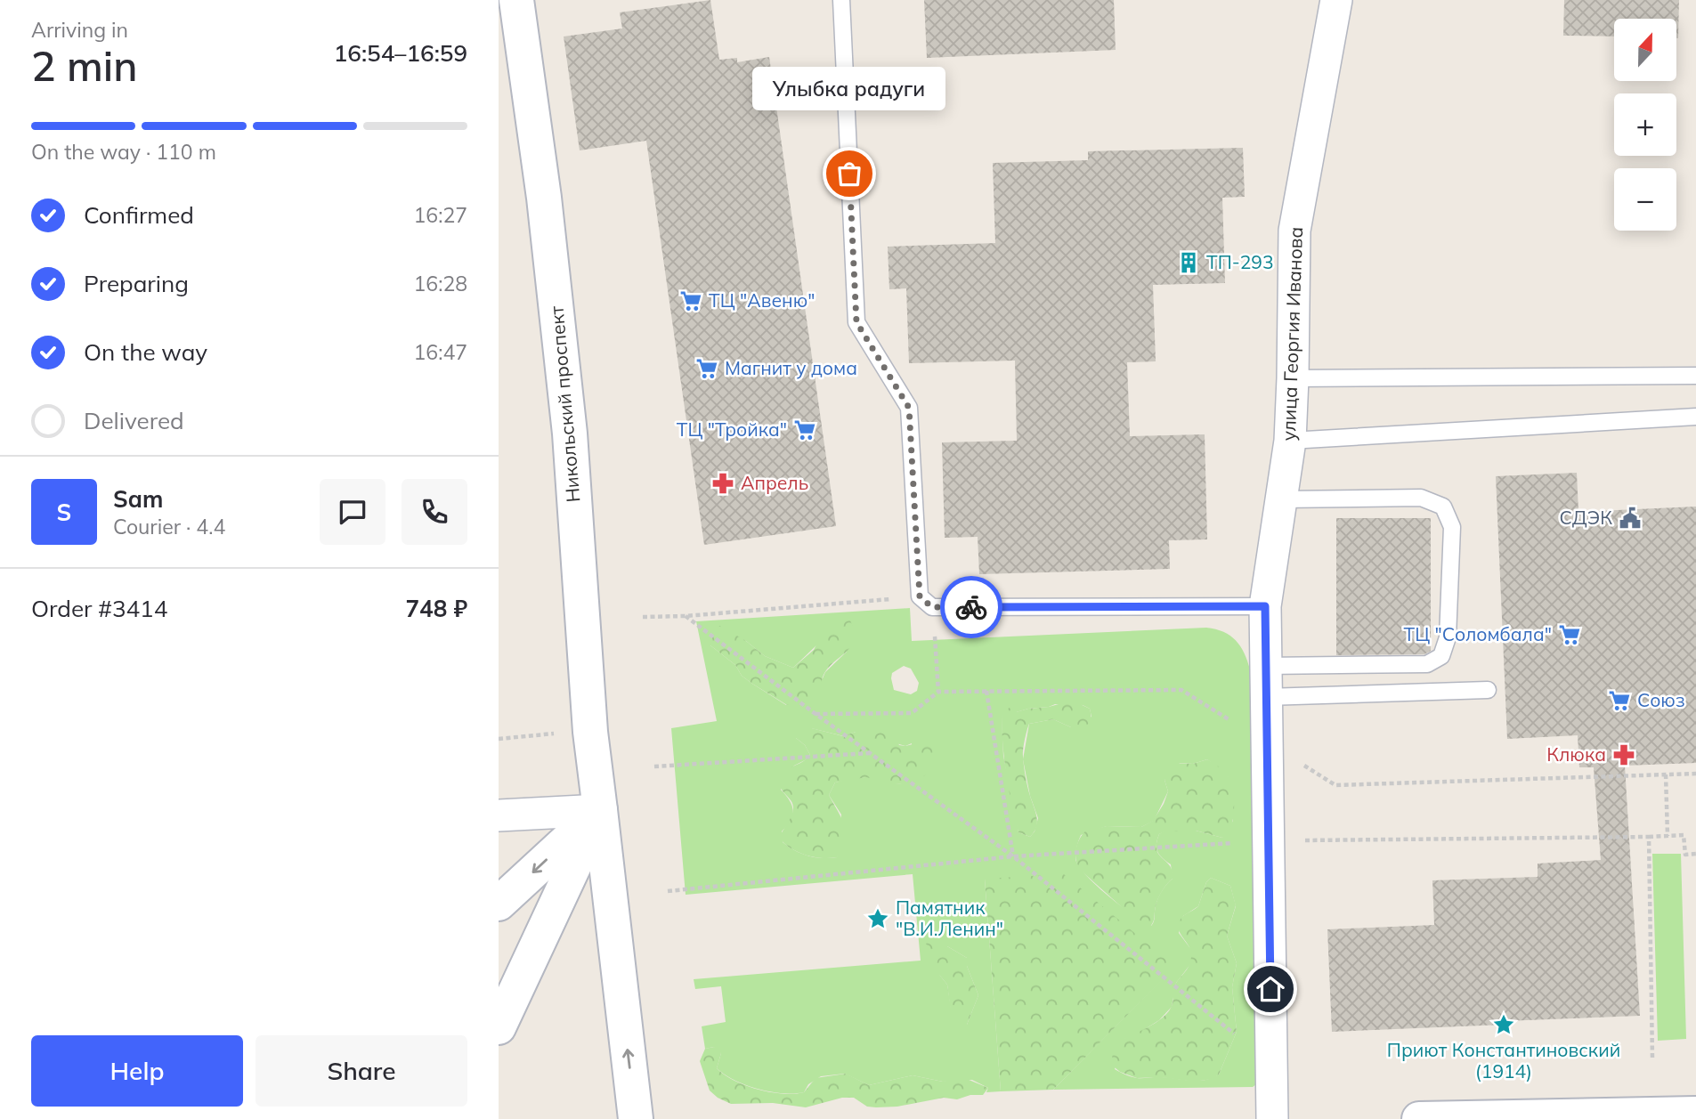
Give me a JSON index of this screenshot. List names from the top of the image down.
{
  "streets": {
    "main road": ["Никольский проспект"],
    "street": ["улица Георгия Иванова"]
  },
  "places": {
    "other": ["Улыбка радуги"],
    "building": ["ТП-293"],
    "supermarket": [
      "ТЦ \"Авеню\"",
      "Магнит у дома",
      "ТЦ \"Тройка\"",
      "ТЦ \"Соломбала\"",
      "Союз"
    ],
    "pharmacy": ["Апрель", "Клюка"],
    "public building": ["СДЭК"],
    "place": ["Памятник \"В.И.Ленин\"", "Приют Константиновский (1914)"]
  },
  "north": "top",
  "page": {
    "heading": ["2 min", "Arriving in", "16:54–16:59"],
    "panel": [
      "Sam",
      "Courier · 4.4",
      "Order #3414",
      "748 ₽"
    ],
    "map_buttons": ["+", "−"],
    "bubble": "Улыбка радуги",
    "bar": "On the way · 110 m",
    "list": [
      ["Confirmed", "16:27"],
      ["Preparing", "16:28"],
      ["On the way", "16:47"],
      "Delivered"
    ],
    "round": "S",
    "buttons": ["Help", "Share"]
  }
}
